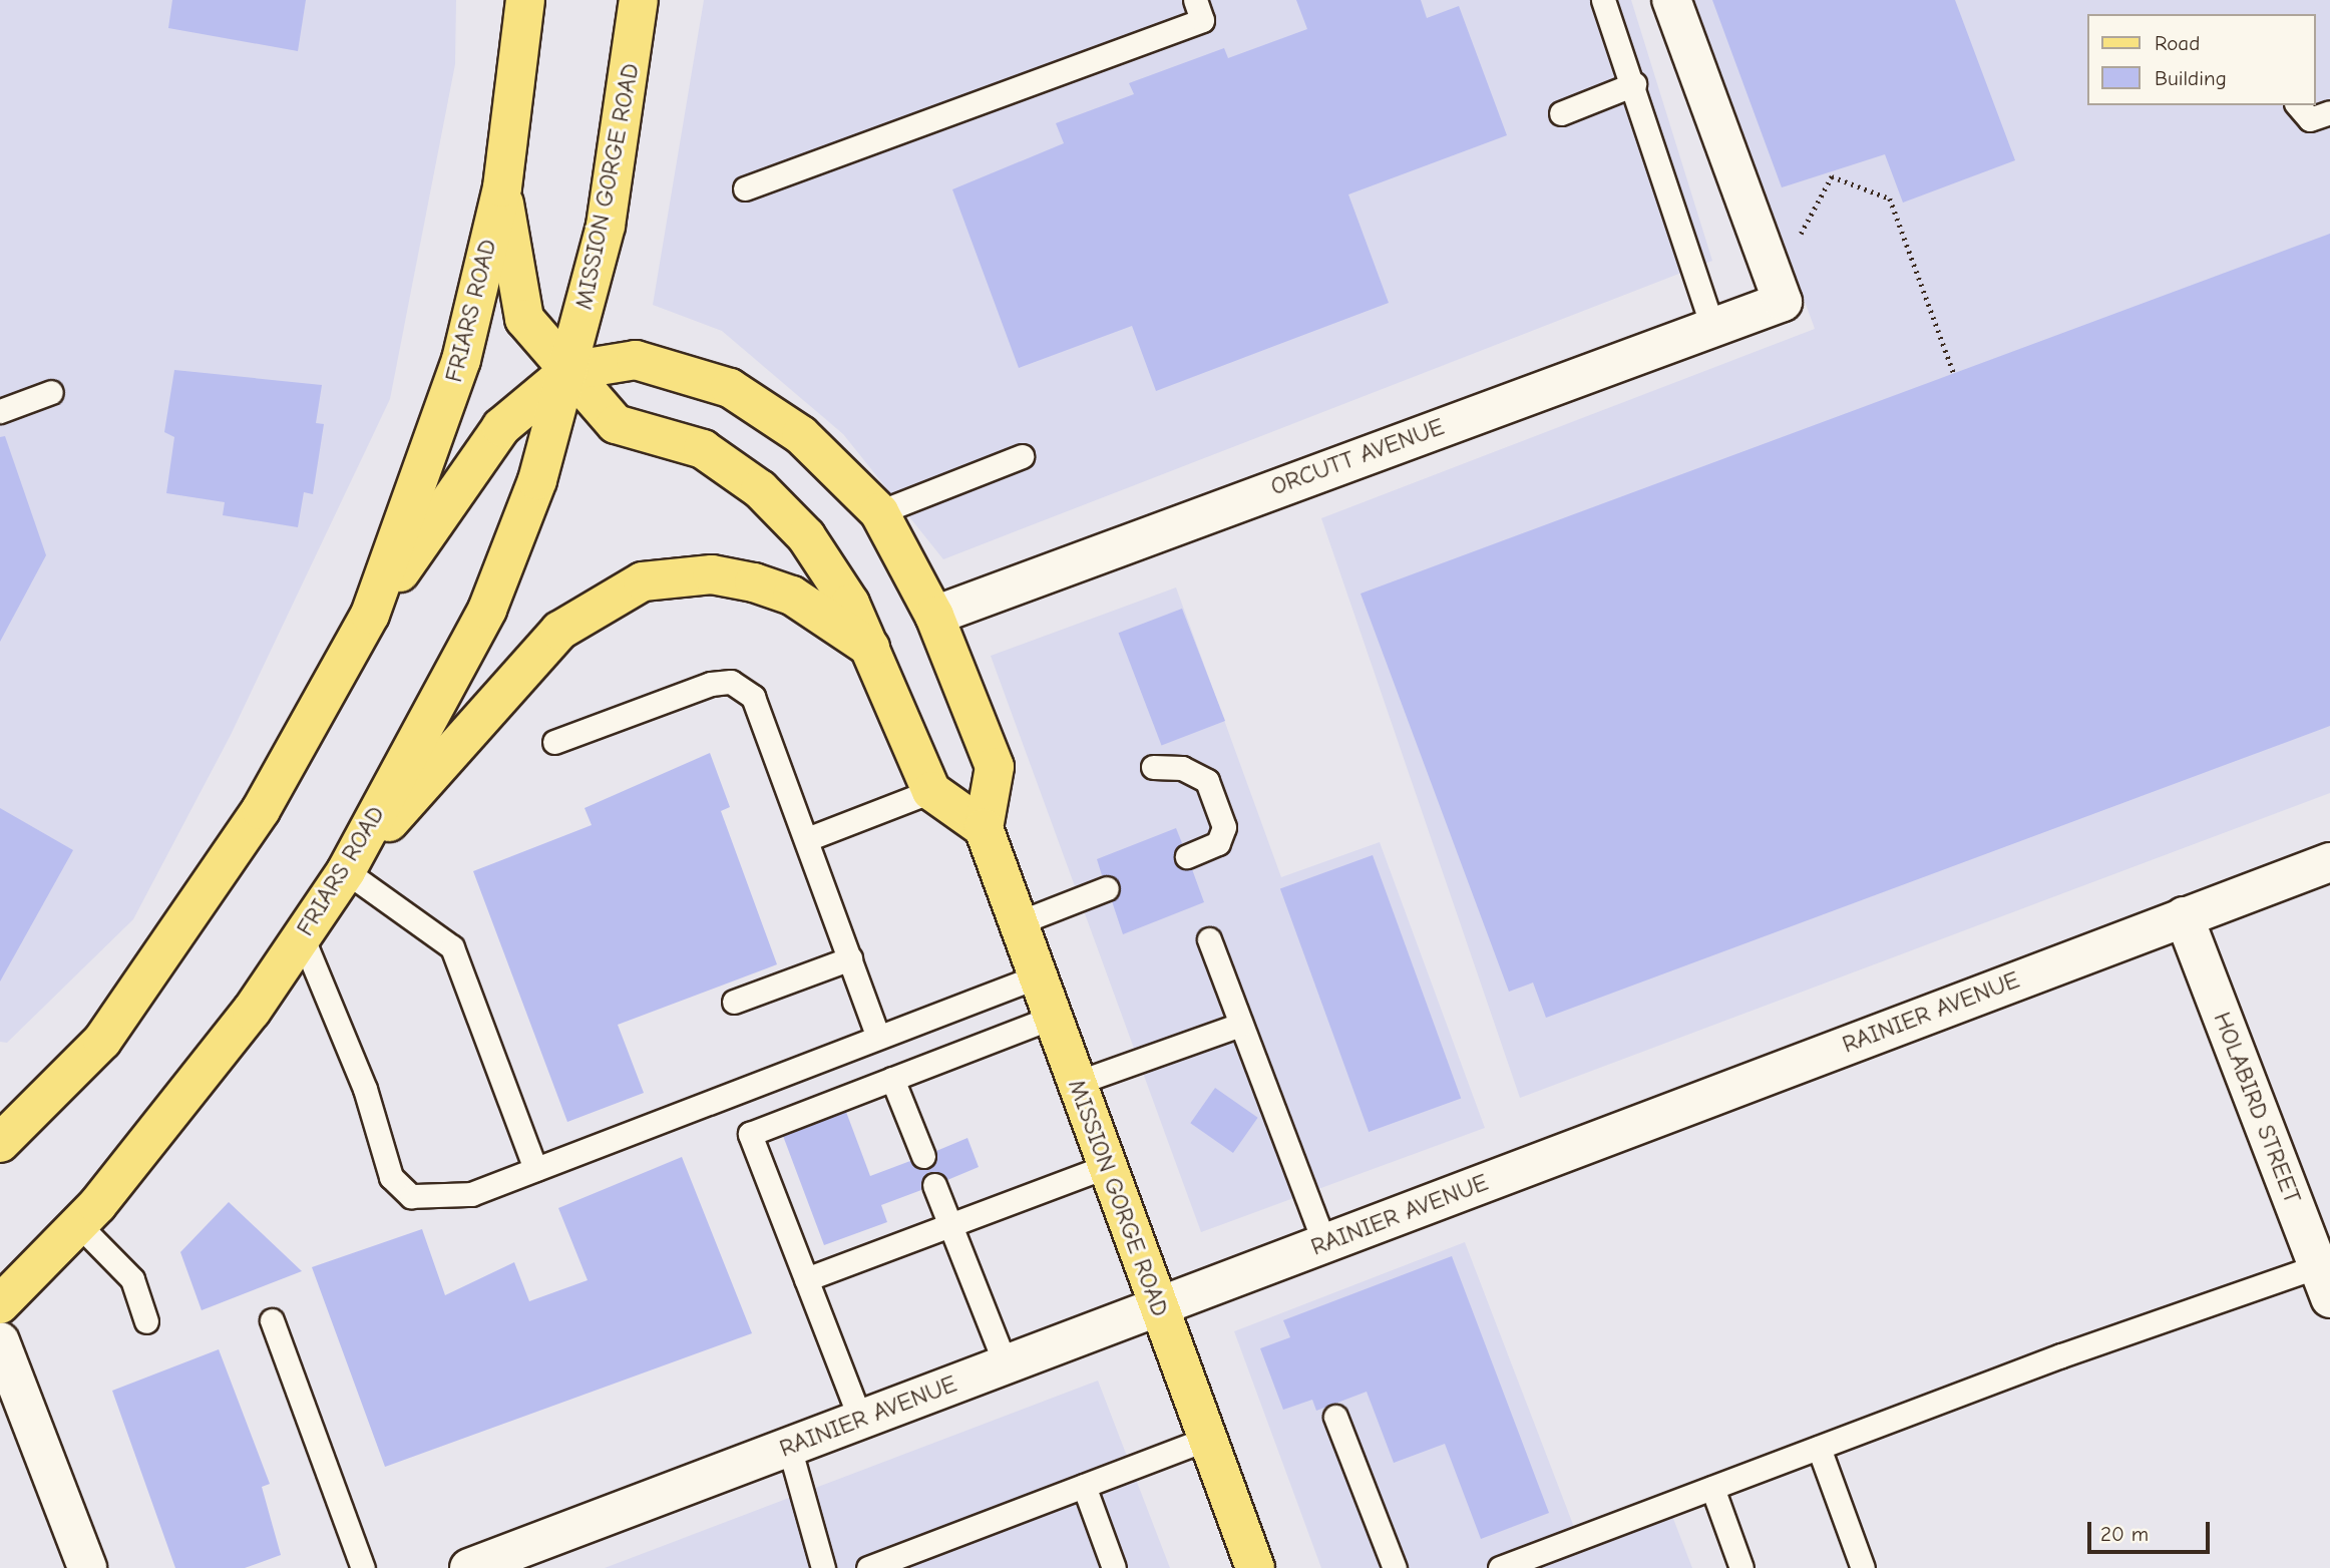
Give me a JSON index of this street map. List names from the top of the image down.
{
  "streets": {
    "main road": ["MISSION GORGE ROAD", "FRIARS ROAD"],
    "street": ["ORCUTT AVENUE", "RAINIER AVENUE", "HOLABIRD STREET"]
  },
  "crossings": [
    ["MISSION GORGE ROAD", "FRIARS ROAD"],
    ["MISSION GORGE ROAD", "RAINIER AVENUE"],
    ["RAINIER AVENUE", "HOLABIRD STREET"]
  ],
  "legend": ["Road", "Building"],
  "scale_bar": "20 m"
}
